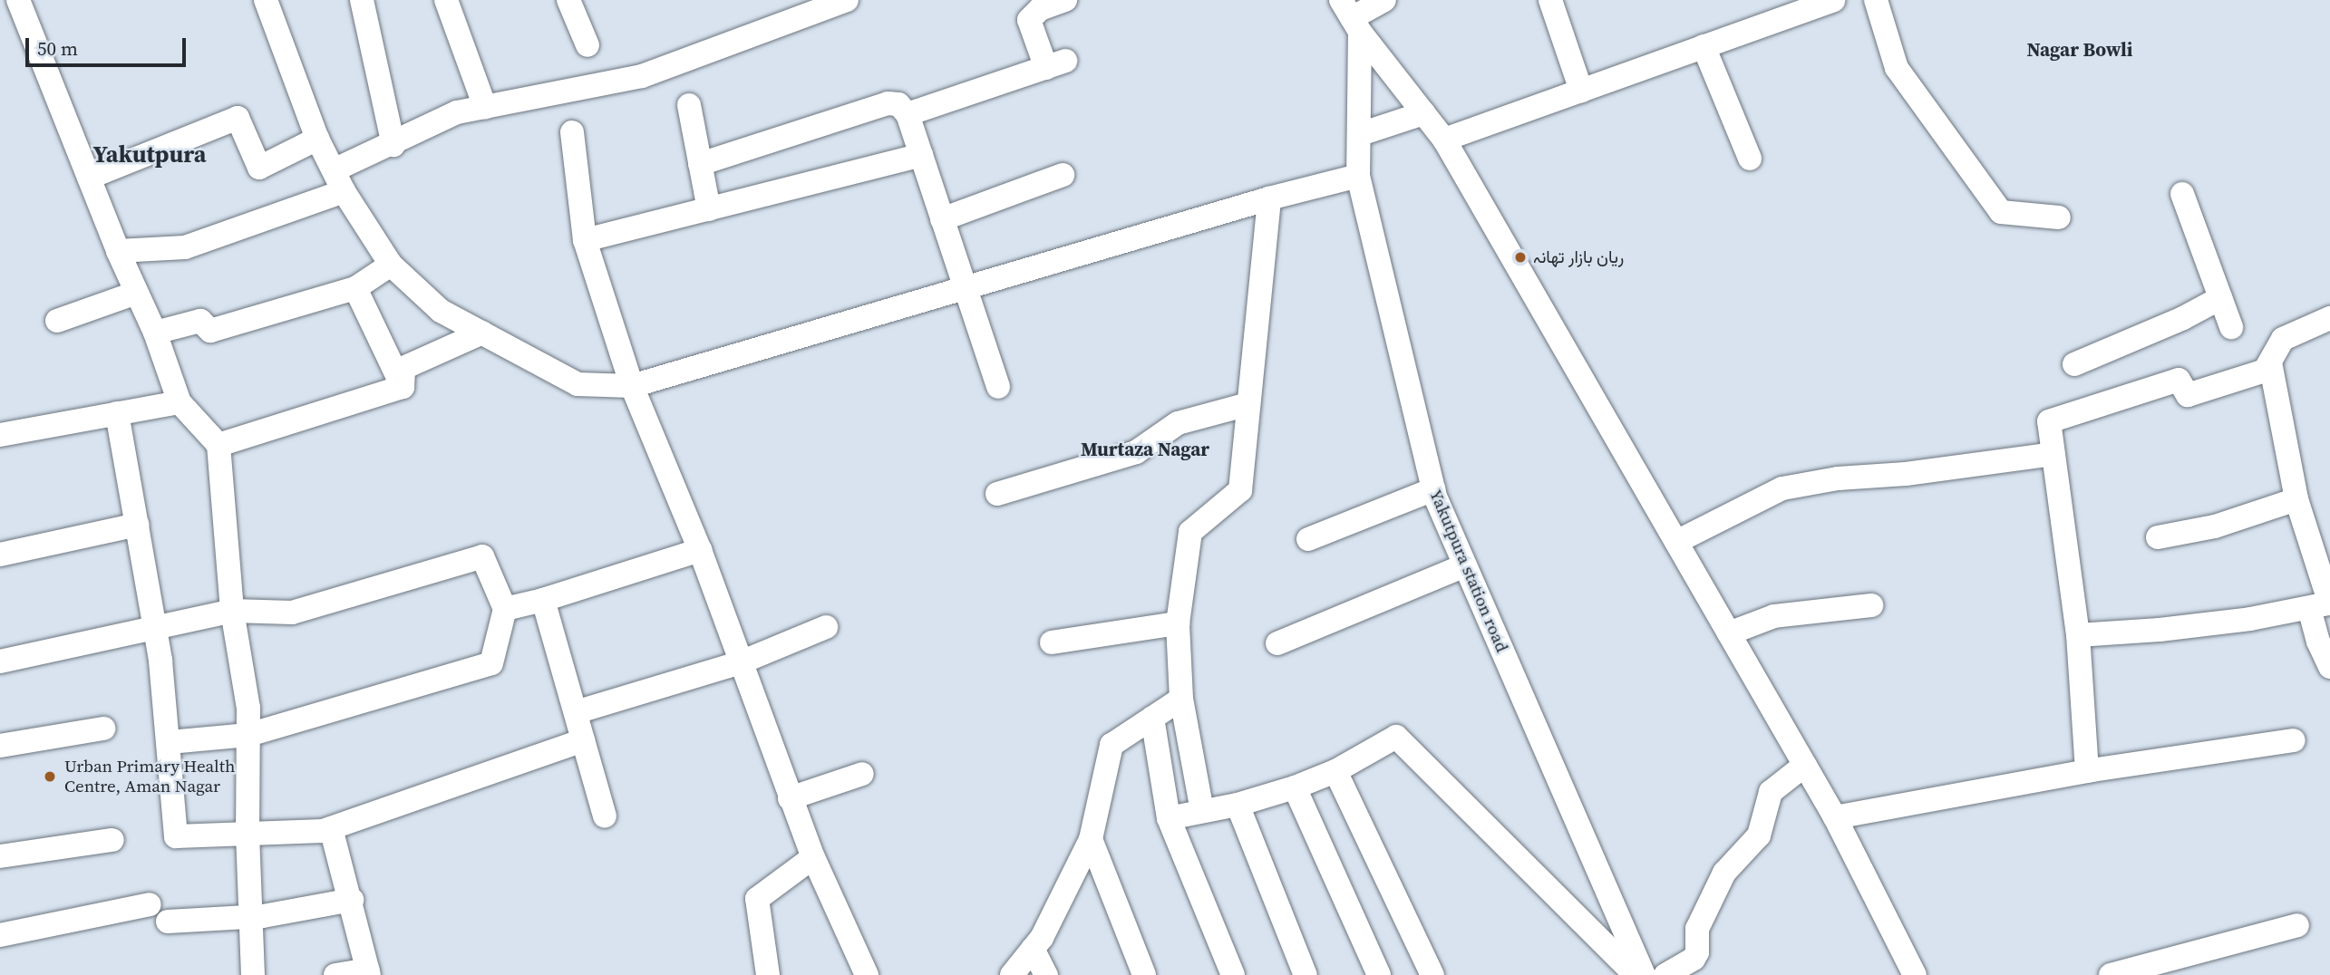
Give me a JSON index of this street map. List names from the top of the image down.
{
  "streets": {
    "street": ["Yakutpura station road"]
  },
  "districts": ["Nagar Bowli", "Yakutpura", "Murtaza Nagar"],
  "places": ["ریان بازار تھانہ", "Urban Primary Health Centre, Aman Nagar"],
  "scale_bar": "50 m"
}
